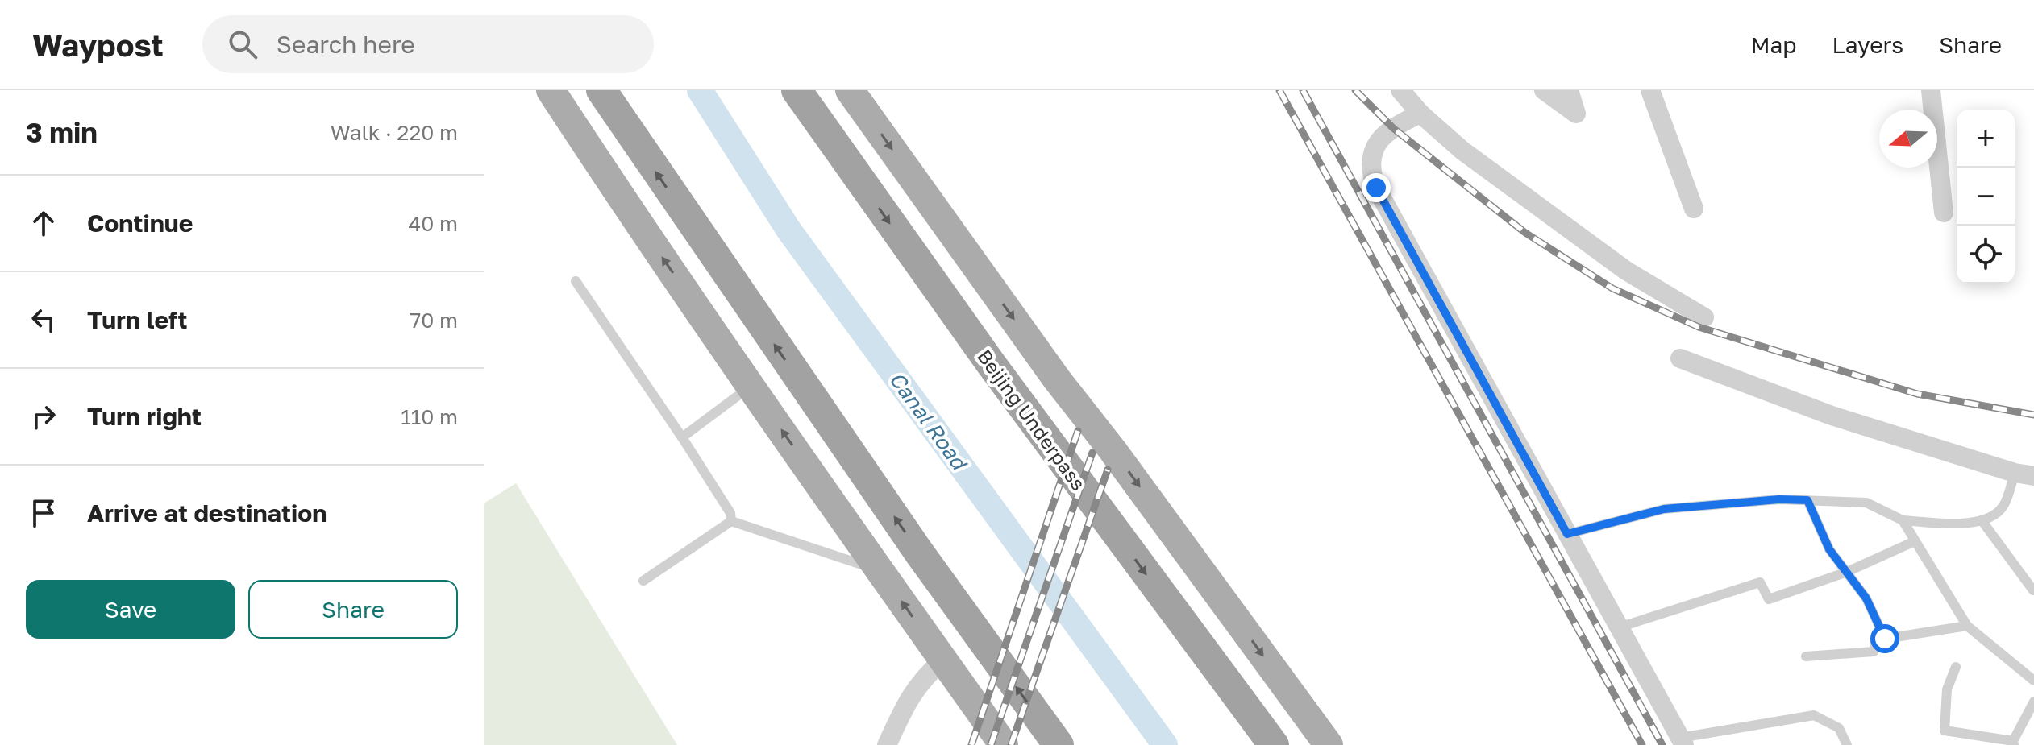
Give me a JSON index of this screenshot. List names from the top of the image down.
{
  "streets": {
    "highway": ["Beijing Underpass"]
  },
  "water": ["Canal Road"],
  "north": "left",
  "page": {
    "header": "Waypost",
    "search": "Search here",
    "nav": ["Map", "Layers", "Share"],
    "heading": ["3 min", "Walk · 220 m"],
    "map_buttons": ["+", "−"],
    "list": [
      ["Continue", "40 m"],
      ["Turn left", "70 m"],
      ["Turn right", "110 m"],
      "Arrive at destination"
    ],
    "buttons": ["Save", "Share"]
  }
}
